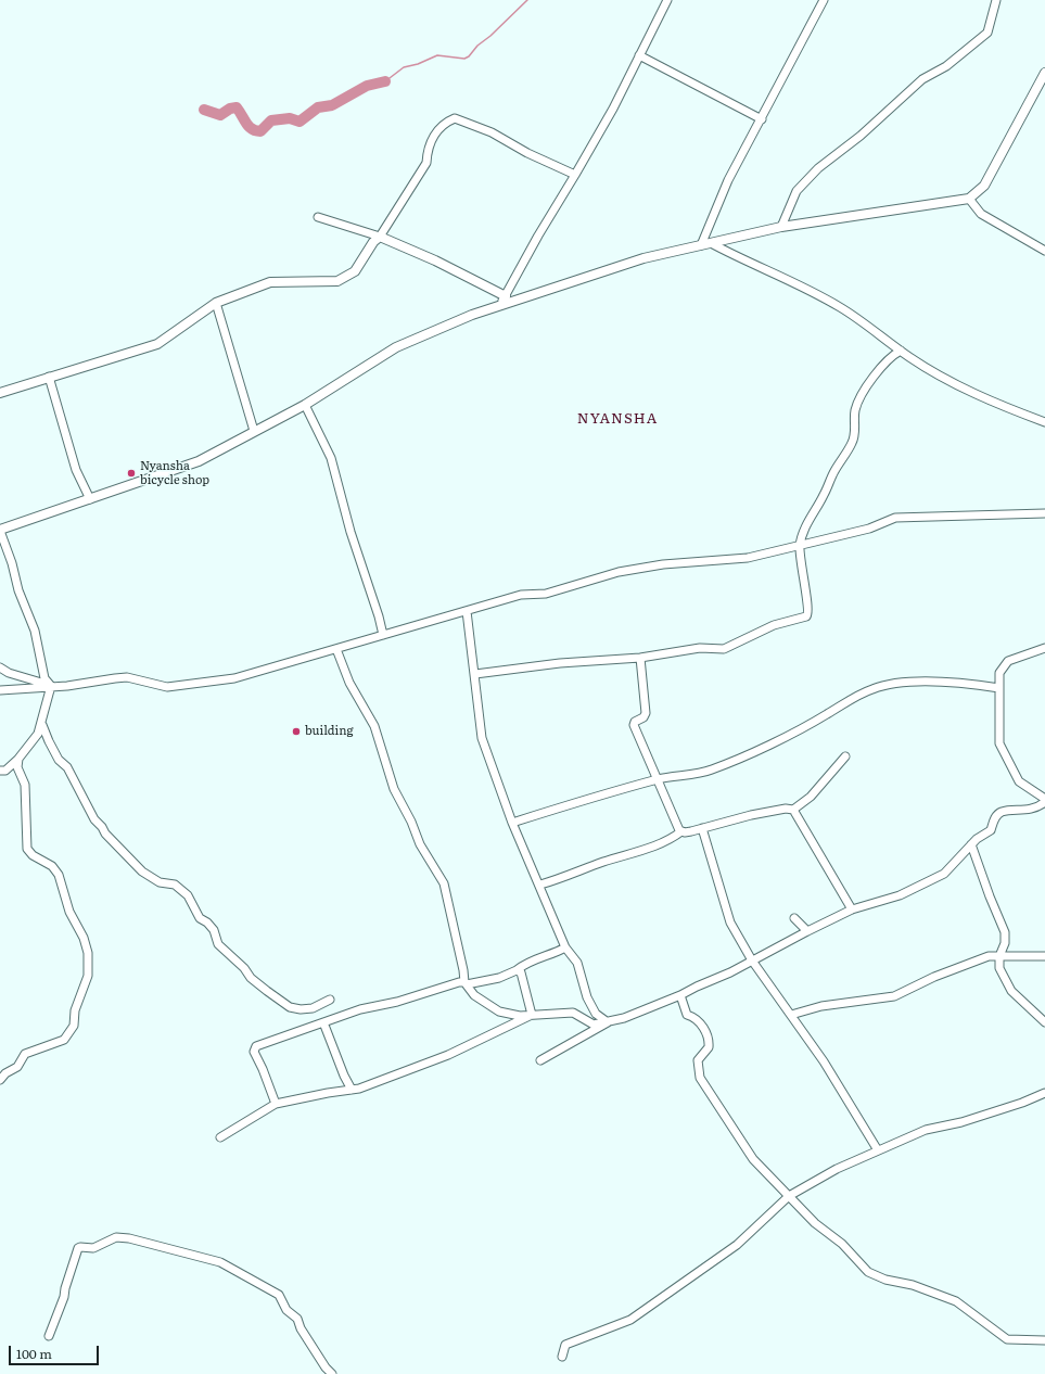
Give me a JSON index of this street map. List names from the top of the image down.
{
  "districts": ["NYANSHA"],
  "places": ["Nyansha bicycle shop", "building"],
  "scale_bar": "100 m"
}
